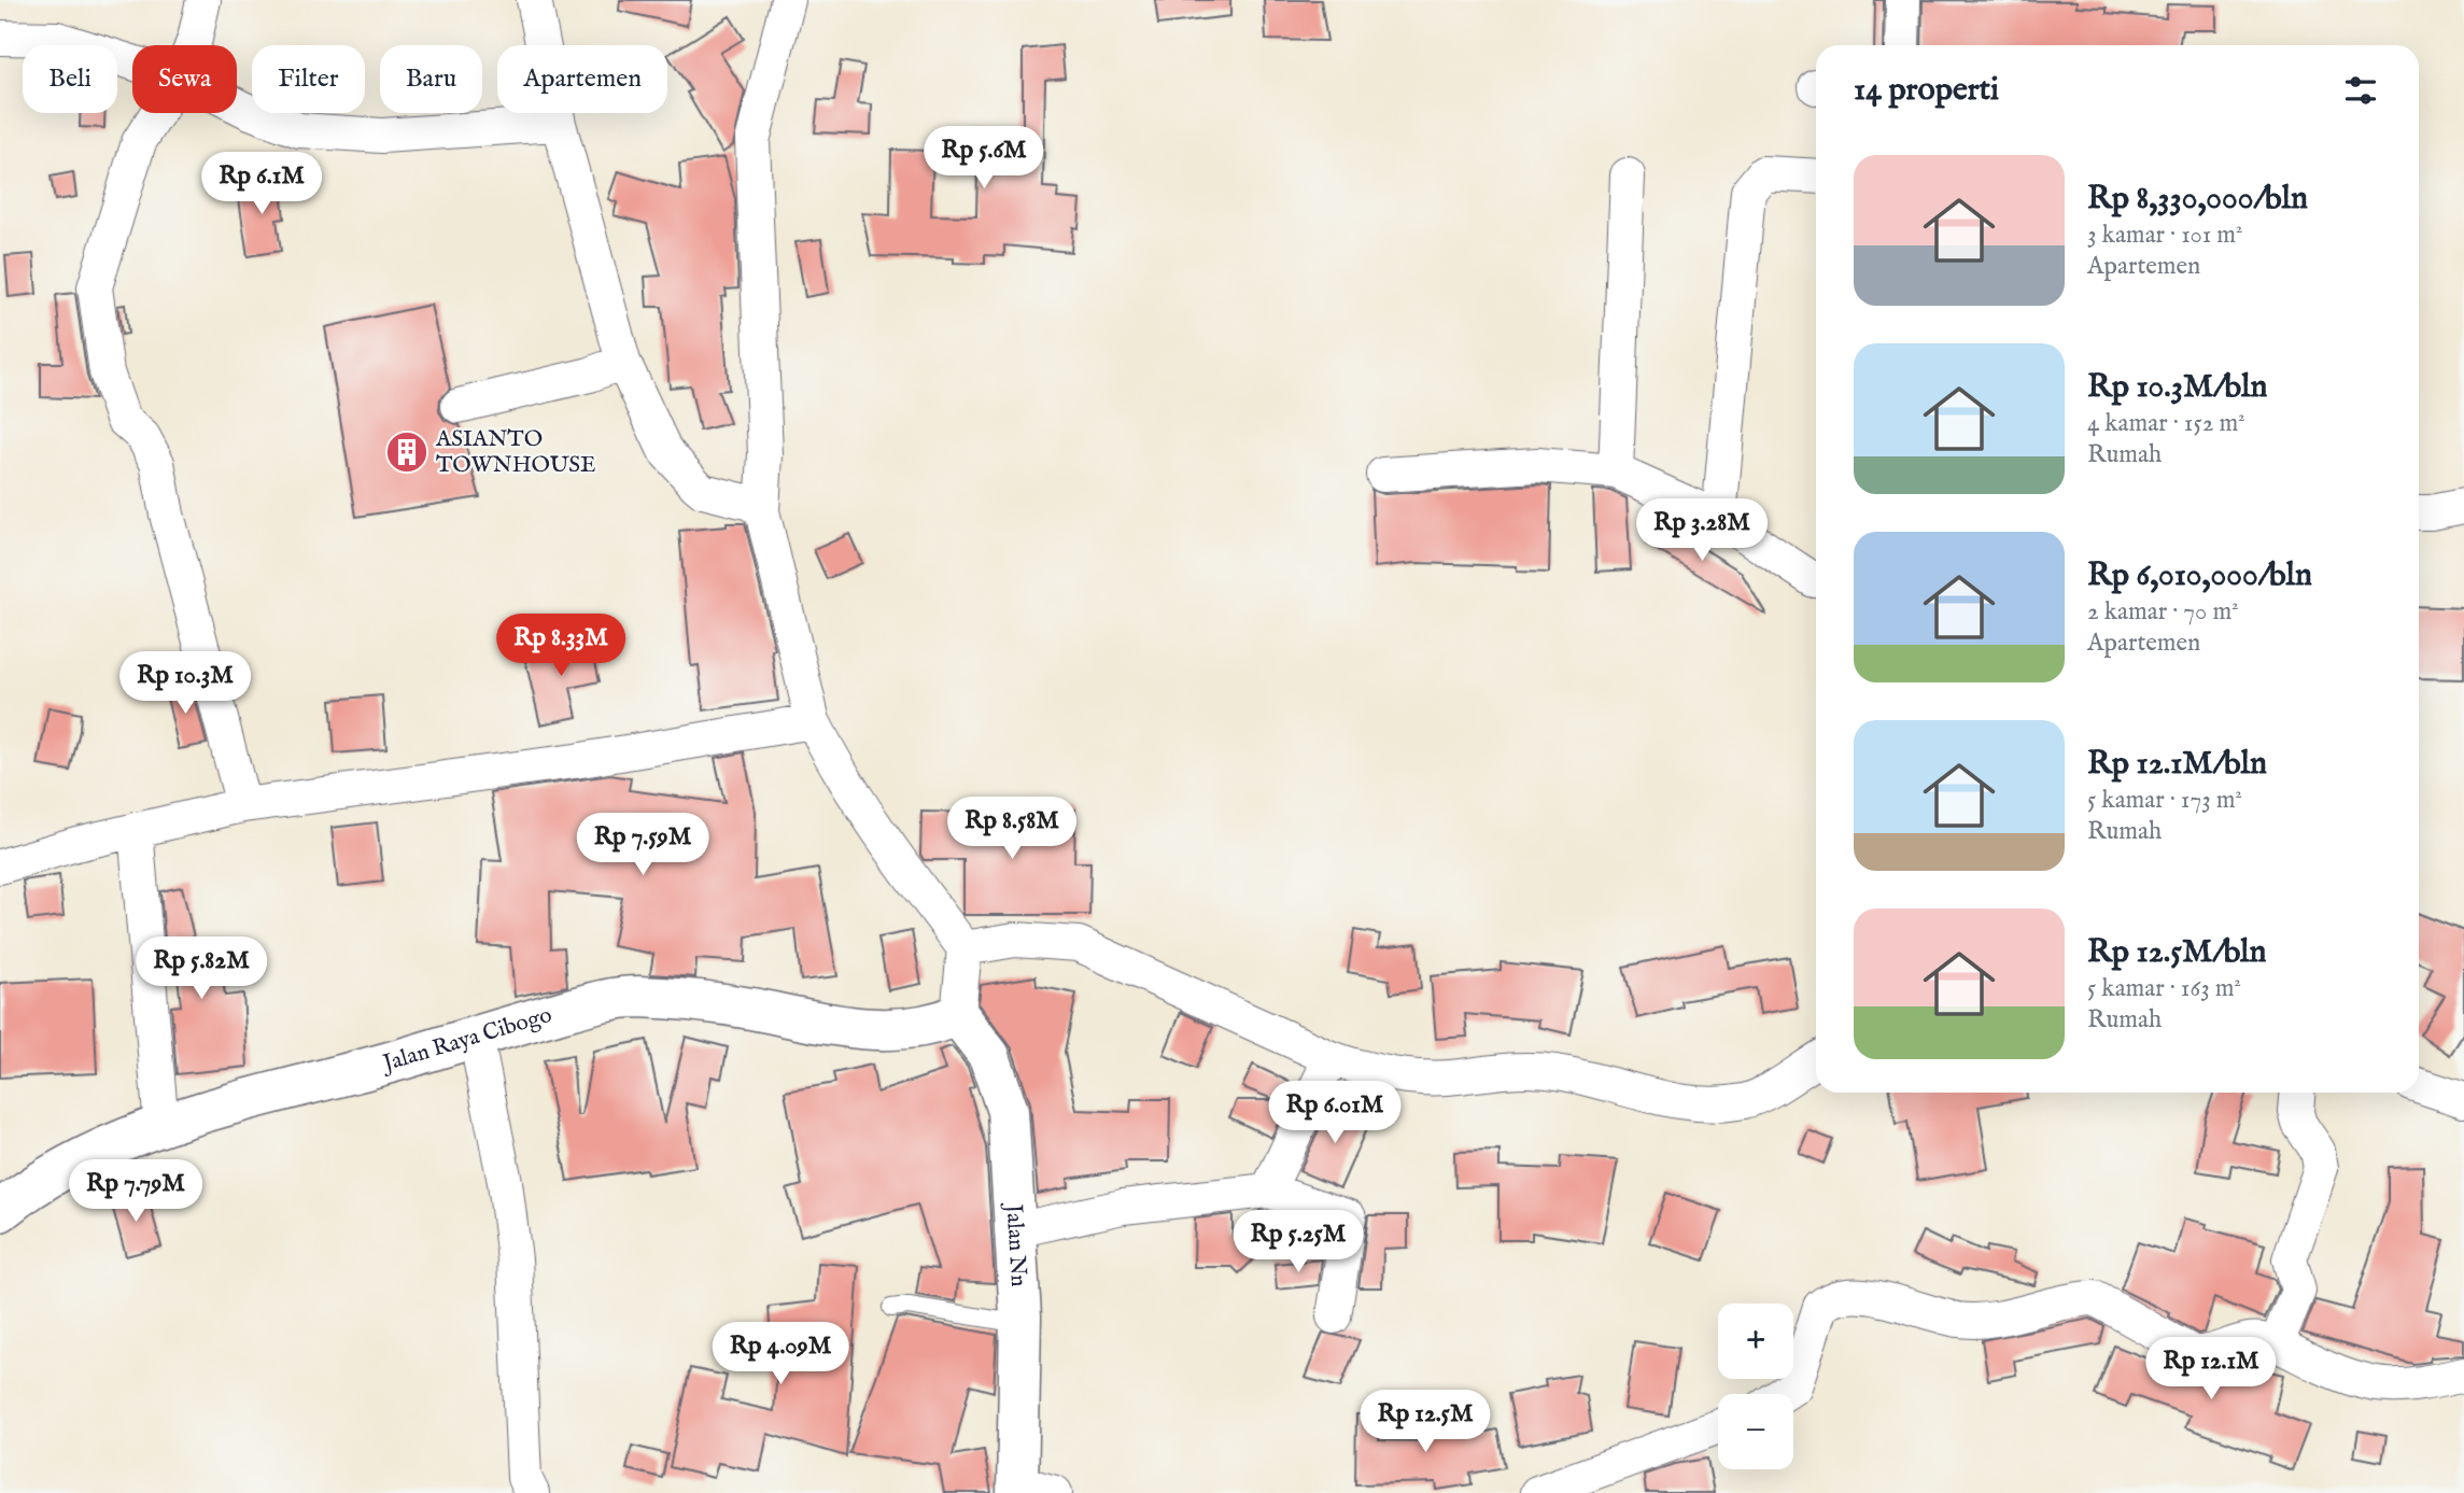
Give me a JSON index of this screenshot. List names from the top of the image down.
{
  "streets": {
    "street": ["Jalan Raya Cibogo", "Jalan Nn"]
  },
  "crossings": [
    ["Jalan Raya Cibogo", "Jalan Nn"]
  ],
  "places": {
    "building": ["ASIANTO TOWNHOUSE"]
  },
  "page": {
    "chip": [
      "Beli",
      "Sewa",
      "Filter",
      "Baru",
      "Apartemen"
    ],
    "heading": "14 properti",
    "price": [
      "Rp 5.6M",
      "Rp 6.1M",
      "Rp 3.28M",
      "Rp 8.33M",
      "Rp 10.3M",
      "Rp 8.58M",
      "Rp 7.59M",
      "Rp 5.82M",
      "Rp 6.01M",
      "Rp 7.79M",
      "Rp 5.25M",
      "Rp 4.09M",
      "Rp 12.1M",
      "Rp 12.5M"
    ],
    "list": [
      {
        "name": "Rp 8,330,000/bln",
        "note": "3 kamar · 101 m² · Apartemen"
      },
      {
        "name": "Rp 10.3M/bln",
        "note": "4 kamar · 152 m² · Rumah"
      },
      {
        "name": "Rp 6,010,000/bln",
        "note": "2 kamar · 70 m² · Apartemen"
      },
      {
        "name": "Rp 12.1M/bln",
        "note": "5 kamar · 173 m² · Rumah"
      },
      {
        "name": "Rp 12.5M/bln",
        "note": "5 kamar · 163 m² · Rumah"
      }
    ],
    "map_buttons": ["+", "−"]
  }
}
